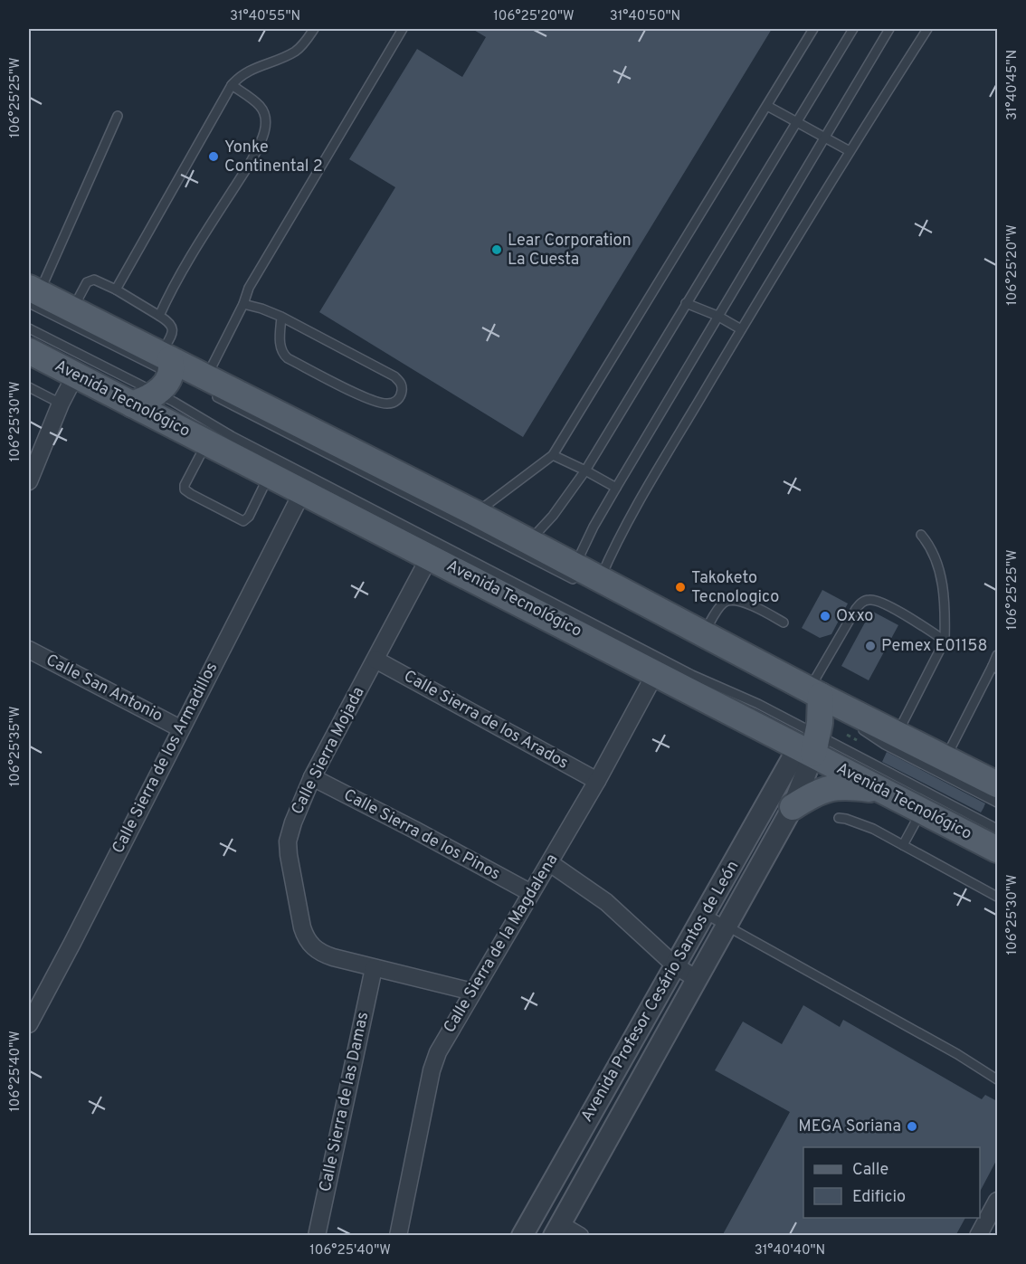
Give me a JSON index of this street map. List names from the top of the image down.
{
  "streets": {
    "main road": ["Avenida Tecnológico"],
    "street": [
      "Calle San Antonio",
      "Calle Sierra de los Arados",
      "Calle Sierra Mojada",
      "Calle Sierra de los Armadillos",
      "Calle Sierra de los Pinos",
      "Calle Sierra de la Magdalena",
      "Avenida Profesor Cesário Santos de León",
      "Calle Sierra de las Damas"
    ]
  },
  "crossings": [
    ["Avenida Tecnológico", "Calle Sierra Mojada"],
    ["Avenida Tecnológico", "Calle Sierra de los Armadillos"],
    ["Avenida Tecnológico", "Calle Sierra de la Magdalena"],
    ["Avenida Tecnológico", "Avenida Profesor Cesário Santos de León"],
    ["Calle San Antonio", "Calle Sierra de los Armadillos"],
    ["Calle Sierra de los Arados", "Calle Sierra Mojada"],
    ["Calle Sierra de los Arados", "Calle Sierra de la Magdalena"],
    ["Calle Sierra Mojada", "Calle Sierra de los Pinos"],
    ["Calle Sierra Mojada", "Calle Sierra de las Damas"],
    ["Calle Sierra de los Pinos", "Calle Sierra de la Magdalena"]
  ],
  "places": [
    "Yonke Continental 2",
    "Lear Corporation La Cuesta",
    "Takoketo Tecnologico",
    "Oxxo",
    "Pemex E01158",
    "MEGA Soriana"
  ],
  "legend": ["Calle", "Edificio"],
  "coordinates": [
    "31°40'55\"N",
    "106°25'20\"W",
    "31°40'50\"N",
    "31°40'45\"N",
    "106°25'25\"W",
    "106°25'30\"W",
    "106°25'35\"W",
    "106°25'40\"W",
    "31°40'40\"N"
  ]
}
